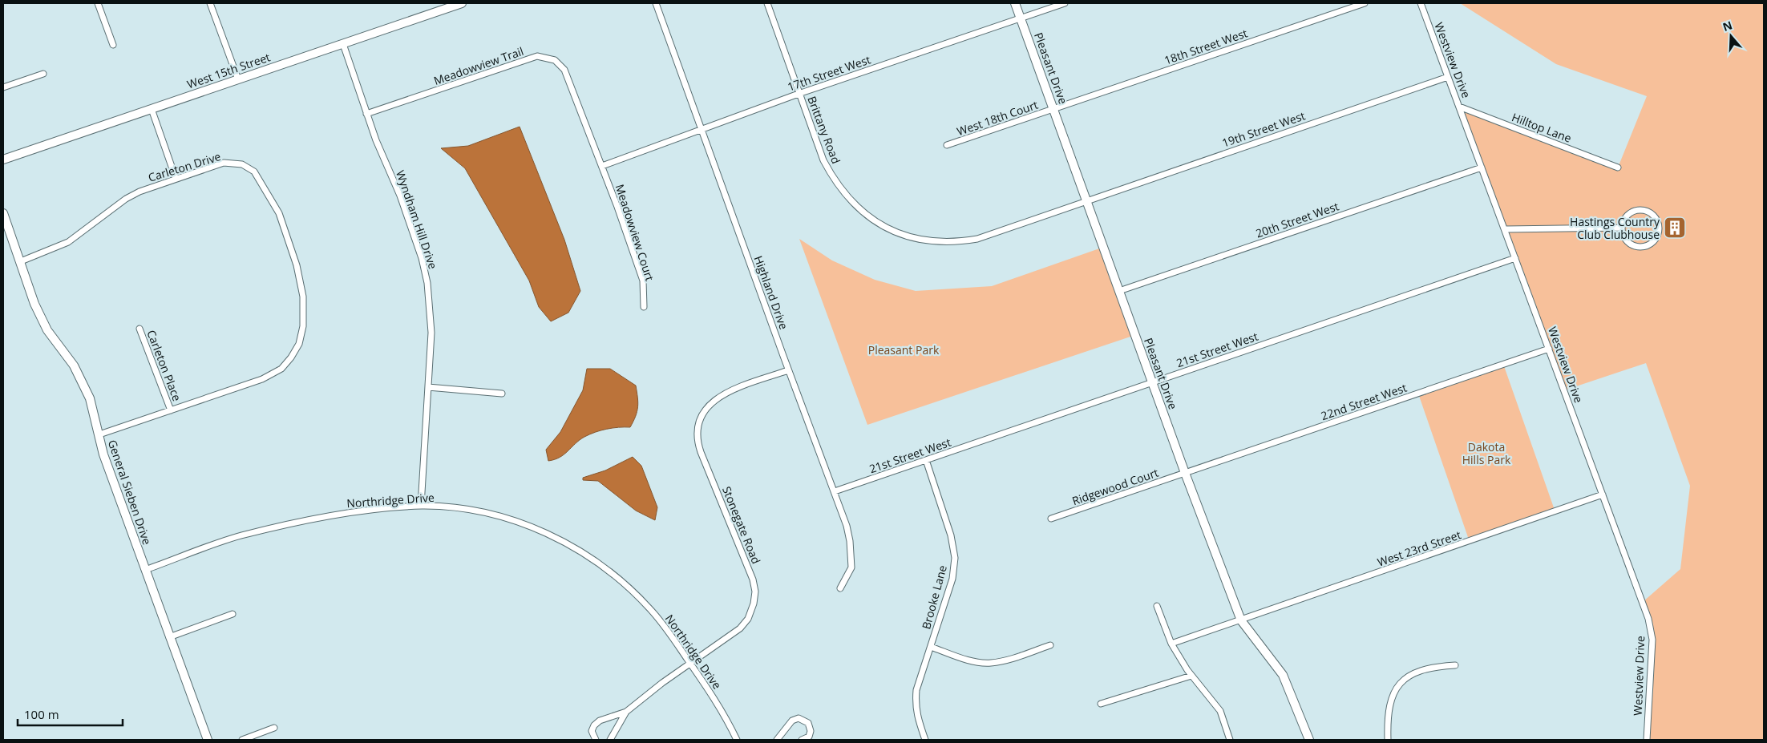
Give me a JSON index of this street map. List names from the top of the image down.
{
  "streets": {
    "street": [
      "18th Street West",
      "Westview Drive",
      "Meadowview Trail",
      "Pleasant Drive",
      "West 15th Street",
      "17th Street West",
      "West 18th Court",
      "Hilltop Lane",
      "19th Street West",
      "Brittany Road",
      "Carleton Drive",
      "Wyndham Hill Drive",
      "20th Street West",
      "Meadowview Court",
      "Highland Drive",
      "21st Street West",
      "Carleton Place",
      "22nd Street West",
      "Ridgewood Court",
      "General Sieben Drive",
      "Northridge Drive",
      "Stonegate Road",
      "West 23rd Street",
      "Brooke Lane"
    ]
  },
  "crossings": [
    ["18th Street West", "Pleasant Drive"],
    ["18th Street West", "West 18th Court"],
    ["Westview Drive", "Hilltop Lane"],
    ["Westview Drive", "19th Street West"],
    ["Westview Drive", "20th Street West"],
    ["Westview Drive", "21st Street West"],
    ["Westview Drive", "22nd Street West"],
    ["Westview Drive", "West 23rd Street"],
    ["Meadowview Trail", "17th Street West"],
    ["Meadowview Trail", "Wyndham Hill Drive"],
    ["Meadowview Trail", "Meadowview Court"],
    ["Pleasant Drive", "17th Street West"],
    ["Pleasant Drive", "West 18th Court"],
    ["Pleasant Drive", "19th Street West"],
    ["Pleasant Drive", "Brittany Road"],
    ["Pleasant Drive", "20th Street West"],
    ["Pleasant Drive", "21st Street West"],
    ["Pleasant Drive", "22nd Street West"],
    ["Pleasant Drive", "Ridgewood Court"],
    ["Pleasant Drive", "West 23rd Street"],
    ["West 15th Street", "Wyndham Hill Drive"],
    ["17th Street West", "Brittany Road"],
    ["17th Street West", "Meadowview Court"],
    ["17th Street West", "Highland Drive"],
    ["19th Street West", "Brittany Road"],
    ["Carleton Drive", "Carleton Place"],
    ["Carleton Drive", "General Sieben Drive"],
    ["Wyndham Hill Drive", "Northridge Drive"],
    ["Highland Drive", "21st Street West"],
    ["Highland Drive", "Stonegate Road"],
    ["21st Street West", "Brooke Lane"],
    ["22nd Street West", "Ridgewood Court"],
    ["General Sieben Drive", "Northridge Drive"],
    ["Northridge Drive", "Stonegate Road"]
  ],
  "parks": ["Pleasant Park", "Dakota Hills Park"],
  "places": {
    "building": ["Hastings Country Club Clubhouse"]
  },
  "scale_bar": "100 m",
  "north": "top"
}
